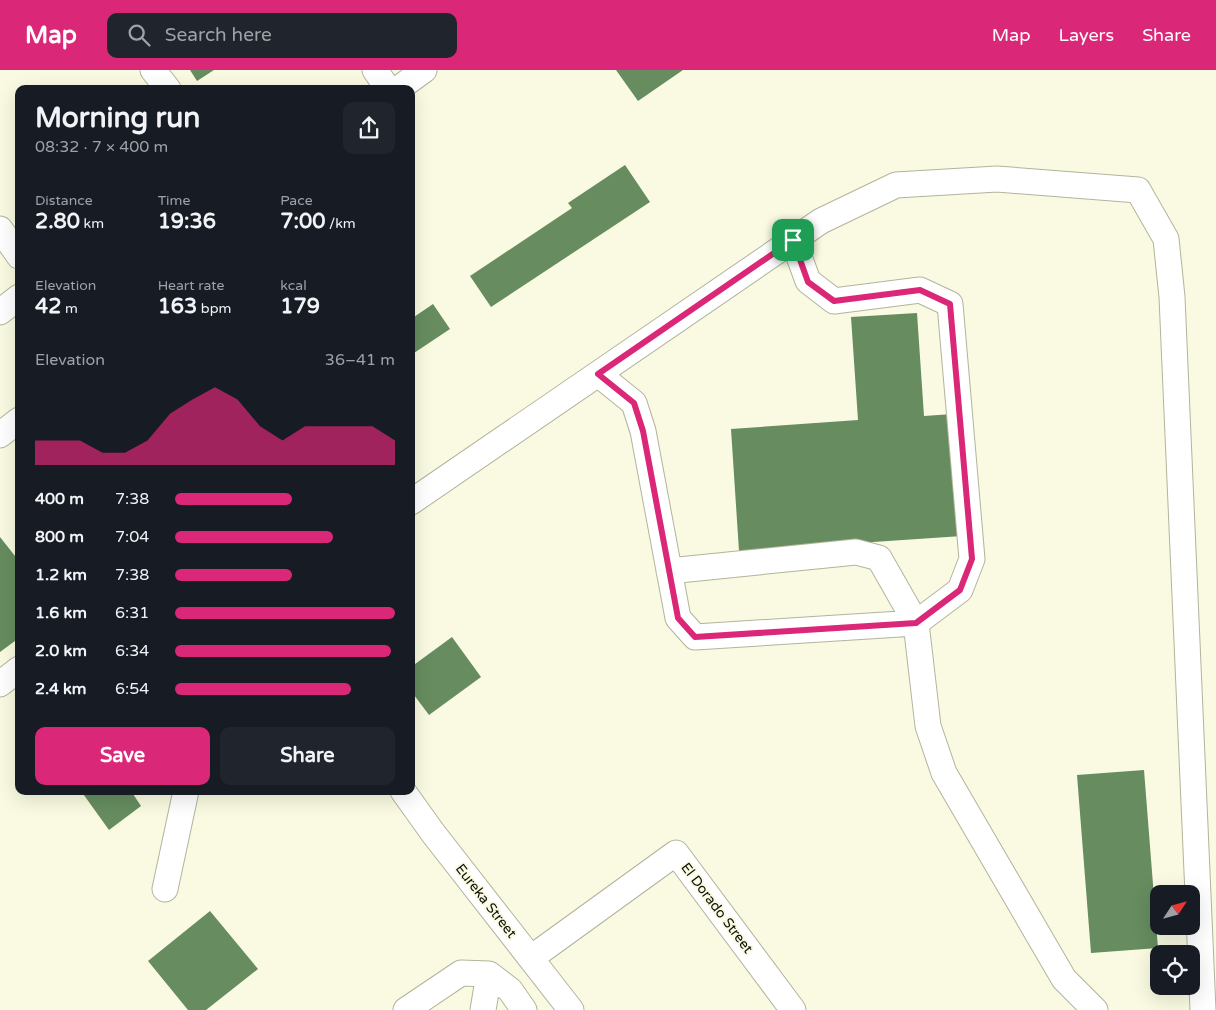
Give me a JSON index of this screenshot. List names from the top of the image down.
{
  "streets": {
    "street": ["Eureka Street", "El Dorado Street"]
  },
  "crossings": [
    ["Eureka Street", "El Dorado Street"]
  ],
  "north": "top right",
  "page": {
    "header": "Map",
    "search": "Search here",
    "nav": ["Map", "Layers", "Share"],
    "heading": ["Morning run", "08:32 · 7 × 400 m"],
    "stats": [
      ["Distance", "2.80 km"],
      ["Time", "19:36"],
      ["Pace", "7:00 /km"],
      ["Elevation", "42 m"],
      ["Heart rate", "163 bpm"],
      ["kcal", "179"]
    ],
    "chart": ["Elevation", "36–41 m"],
    "list": [
      {
        "name": "400 m",
        "note": "7:38"
      },
      {
        "name": "800 m",
        "note": "7:04"
      },
      {
        "name": "1.2 km",
        "note": "7:38"
      },
      {
        "name": "1.6 km",
        "note": "6:31"
      },
      {
        "name": "2.0 km",
        "note": "6:34"
      },
      {
        "name": "2.4 km",
        "note": "6:54"
      }
    ],
    "buttons": ["Save", "Share"]
  }
}
